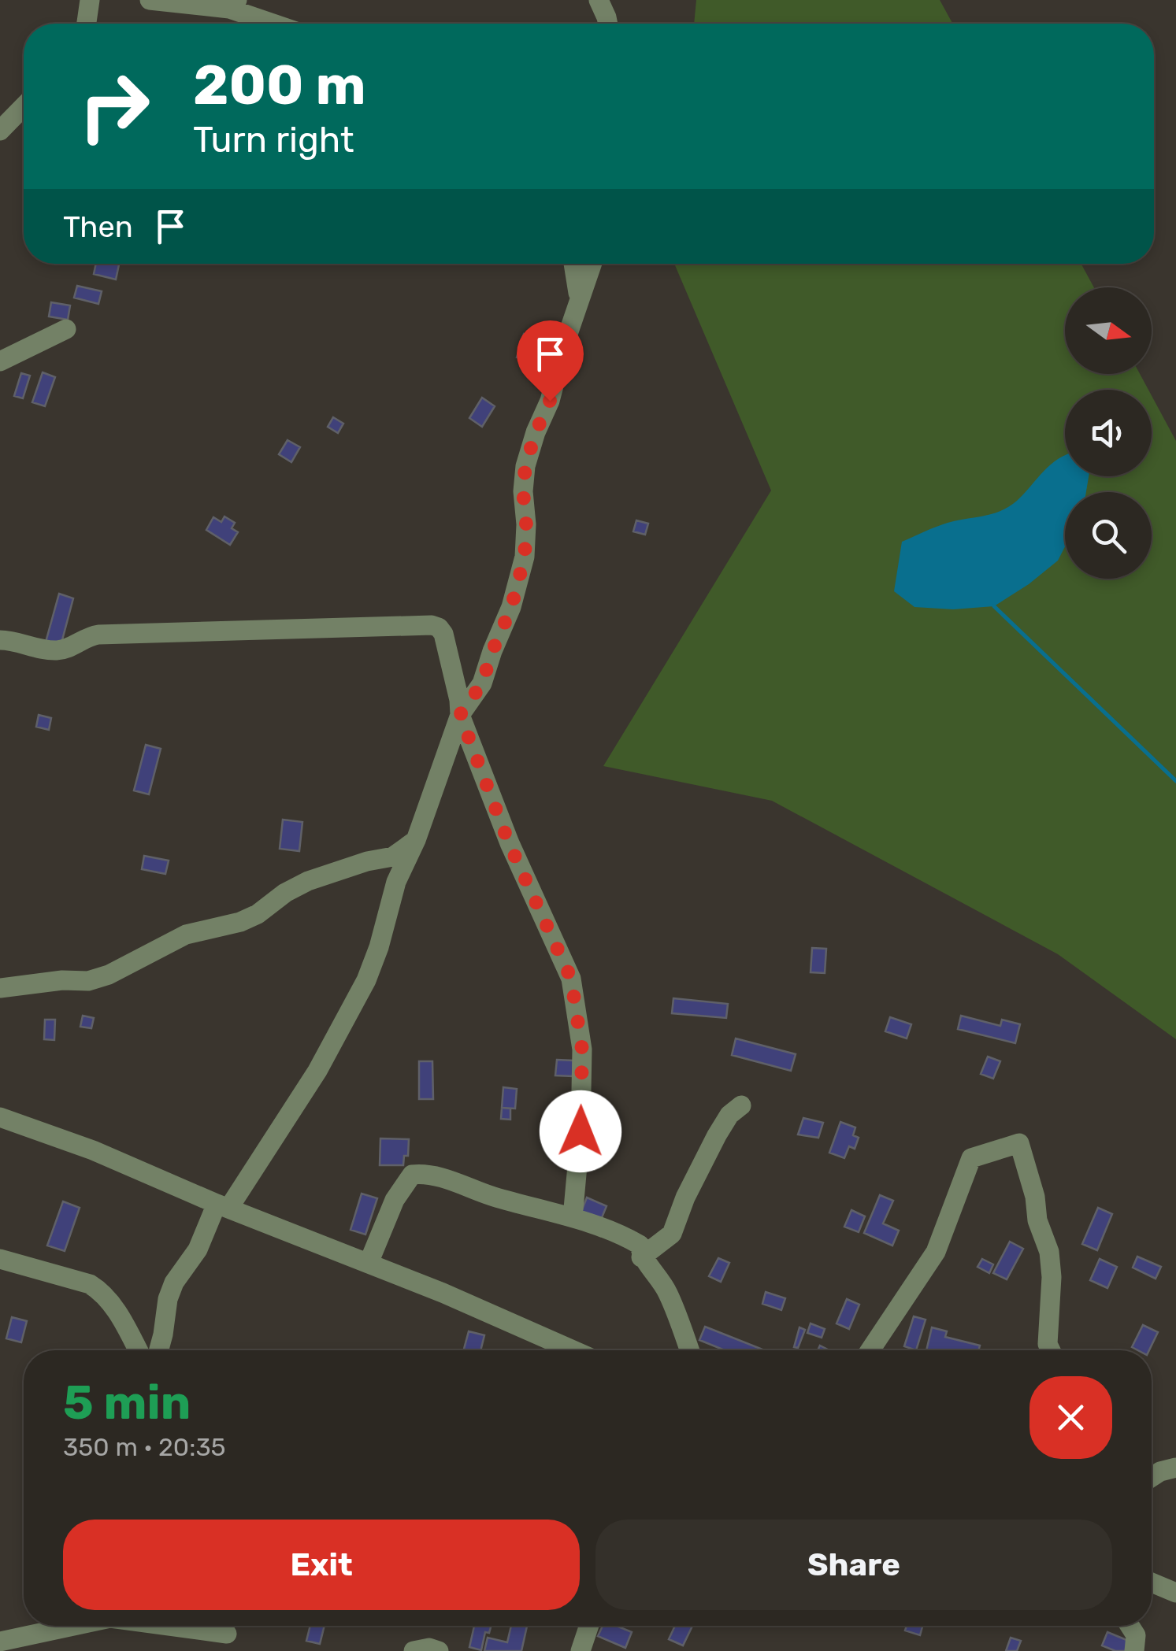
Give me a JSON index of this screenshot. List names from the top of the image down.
{
  "north": "right",
  "page": {
    "turn": ["200 m", "Turn right"],
    "then": "Then",
    "heading": ["5 min", "350 m · 20:35"],
    "buttons": ["Exit", "Share"]
  }
}
